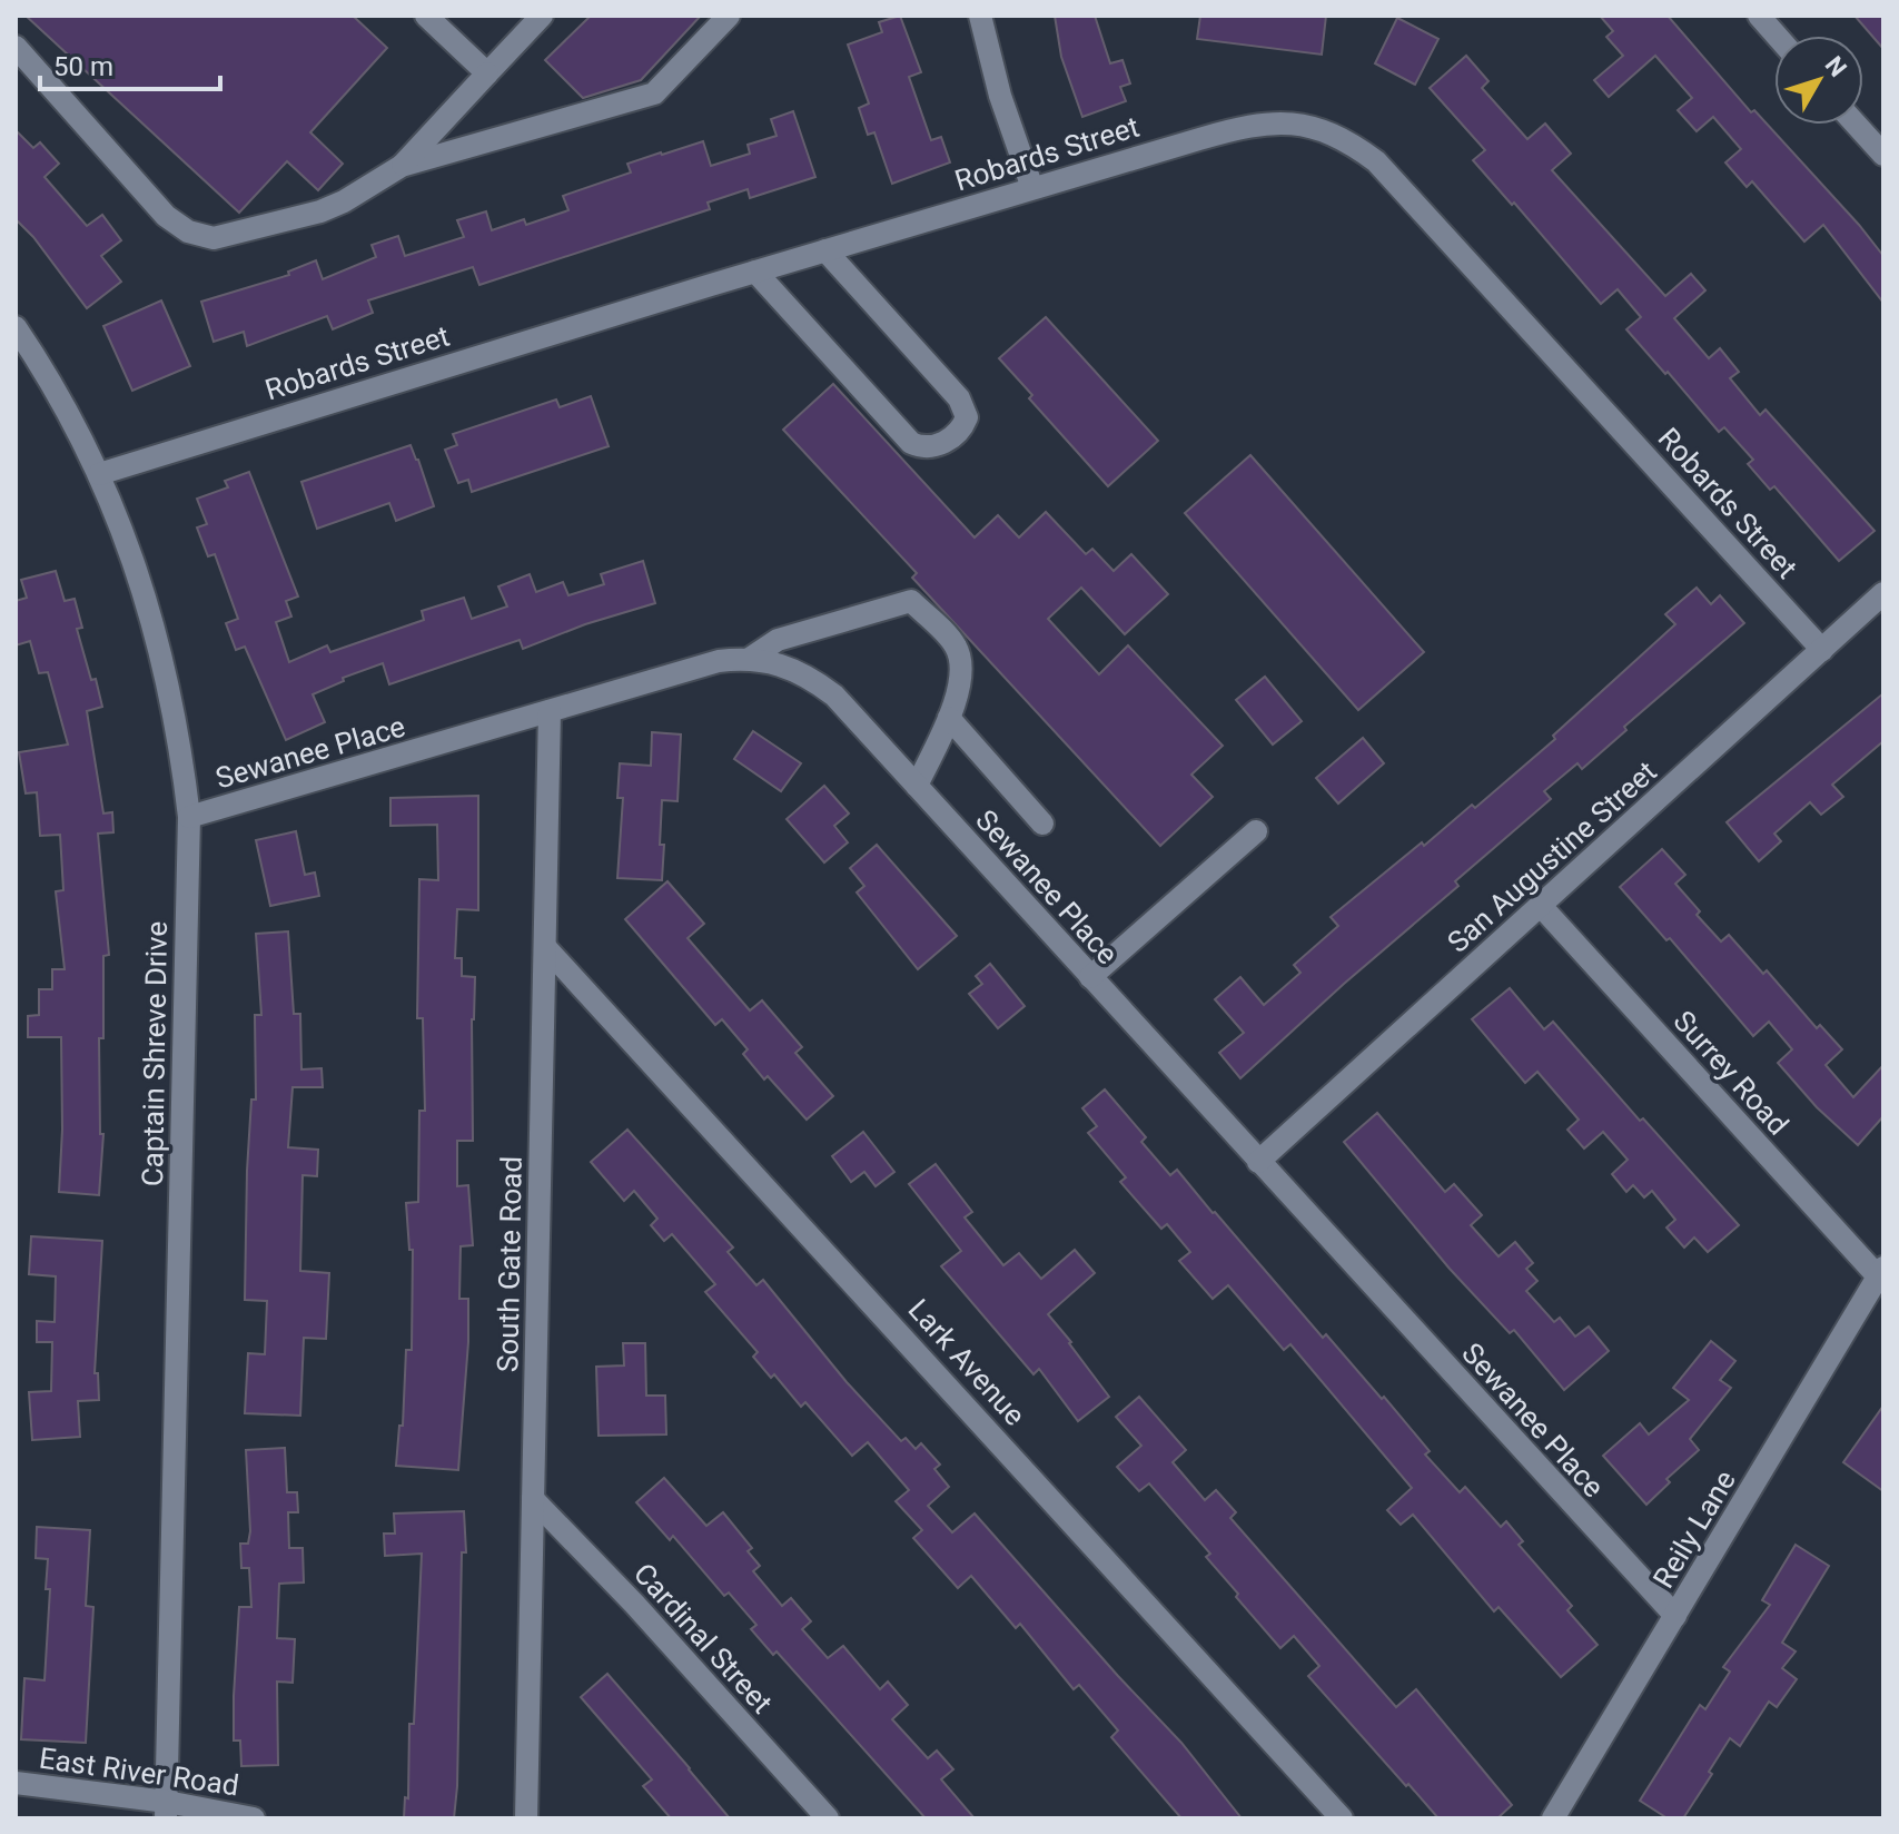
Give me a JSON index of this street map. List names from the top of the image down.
{
  "streets": {
    "street": [
      "Robards Street",
      "Sewanee Place",
      "San Augustine Street",
      "Captain Shreve Drive",
      "Surrey Road",
      "South Gate Road",
      "Lark Avenue",
      "Reily Lane",
      "Cardinal Street",
      "East River Road"
    ]
  },
  "crossings": [
    ["Robards Street", "San Augustine Street"],
    ["Robards Street", "Captain Shreve Drive"],
    ["Sewanee Place", "San Augustine Street"],
    ["Sewanee Place", "Captain Shreve Drive"],
    ["Sewanee Place", "South Gate Road"],
    ["Sewanee Place", "Reily Lane"],
    ["San Augustine Street", "Surrey Road"],
    ["Captain Shreve Drive", "East River Road"],
    ["Surrey Road", "Reily Lane"],
    ["South Gate Road", "Lark Avenue"],
    ["South Gate Road", "Cardinal Street"]
  ],
  "scale_bar": "50 m",
  "north": "top right"
}
